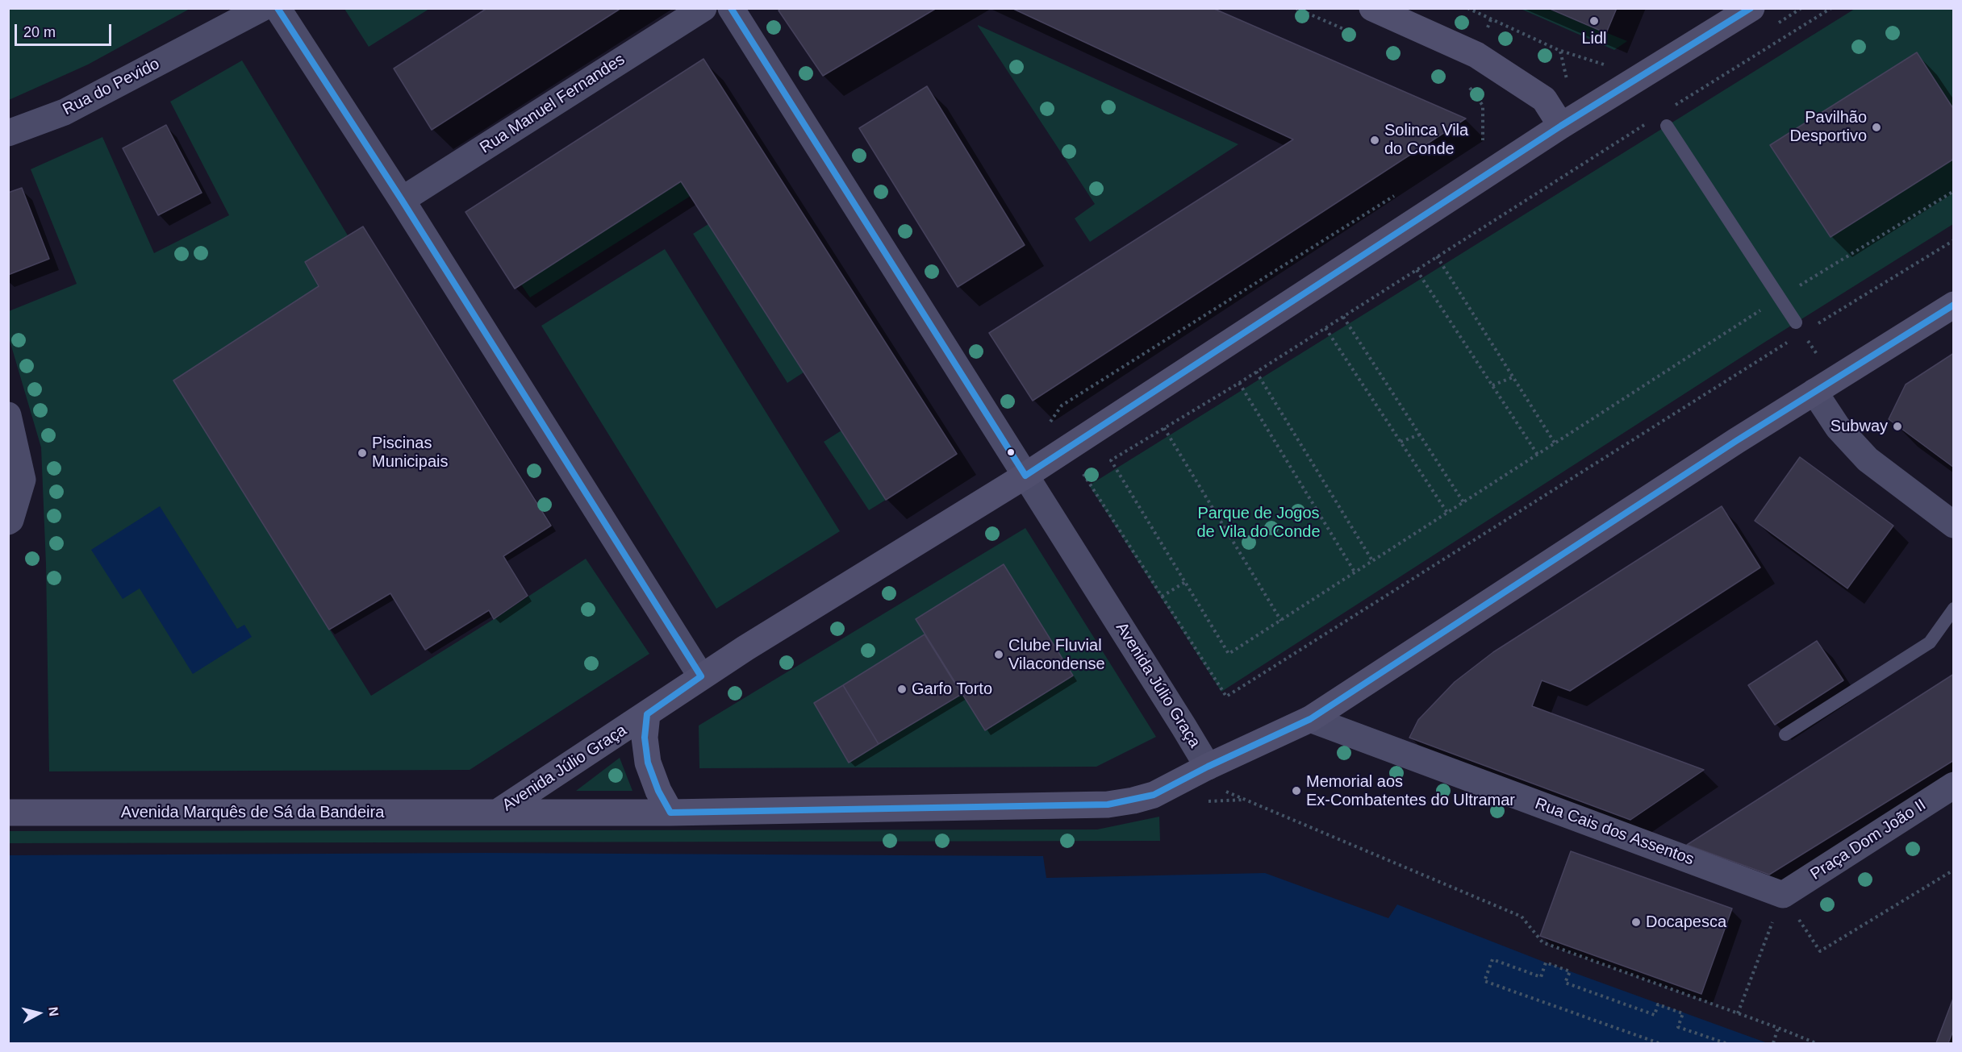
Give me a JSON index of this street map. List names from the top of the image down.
{
  "streets": {
    "main road": ["Avenida Júlio Graça", "Avenida Marquês de Sá da Bandeira"],
    "street": [
      "Rua do Pevido",
      "Rua Manuel Fernandes",
      "Rua Cais dos Assentos",
      "Praça Dom João II"
    ]
  },
  "crossings": [
    ["Avenida Júlio Graça", "Avenida Marquês de Sá da Bandeira"],
    ["Avenida Júlio Graça", "Rua Cais dos Assentos"],
    ["Rua Cais dos Assentos", "Praça Dom João II"]
  ],
  "parks": ["Parque de Jogos de Vila do Conde"],
  "places": [
    "Lidl",
    "Pavilhão Desportivo",
    "Solinca Vila do Conde",
    "Subway",
    "Piscinas Municipais",
    "Clube Fluvial Vilacondense",
    "Garfo Torto",
    "Memorial aos Ex-Combatentes do Ultramar",
    "Docapesca"
  ],
  "scale_bar": "20 m",
  "north": "right"
}
